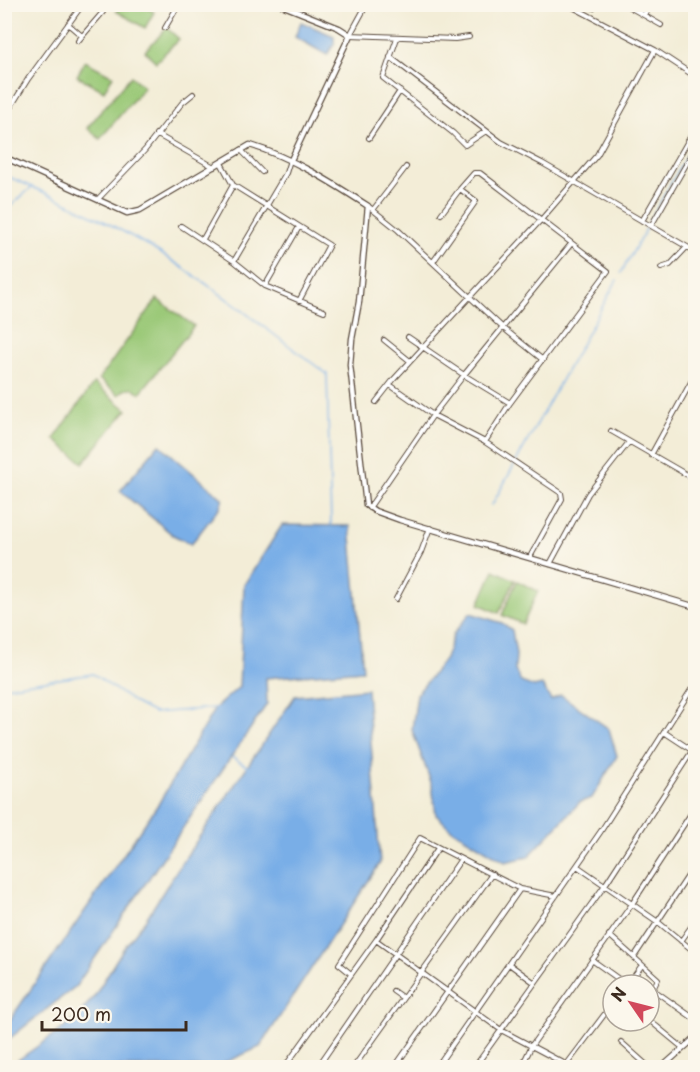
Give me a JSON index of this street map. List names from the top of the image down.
{
  "scale_bar": "200 m",
  "north": "top left"
}
